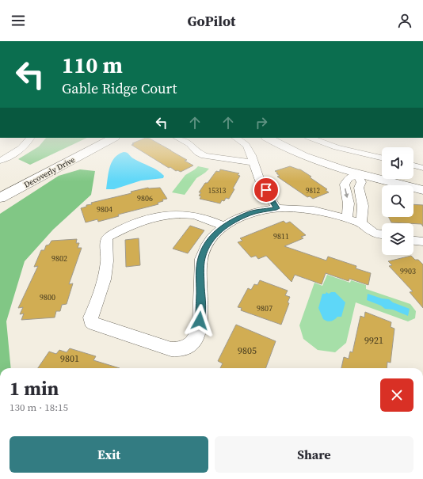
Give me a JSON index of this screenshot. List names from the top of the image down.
{
  "streets": {
    "street": ["Decoverly Drive"]
  },
  "house_numbers": [
    "15313",
    "9812",
    "9806",
    "9804",
    "9811",
    "9802",
    "9903",
    "9800",
    "9807",
    "9921",
    "9805",
    "9801"
  ],
  "page": {
    "header": "GoPilot",
    "turn": ["110 m", "Gable Ridge Court"],
    "heading": ["1 min", "130 m · 18:15"],
    "buttons": ["Exit", "Share"]
  }
}
